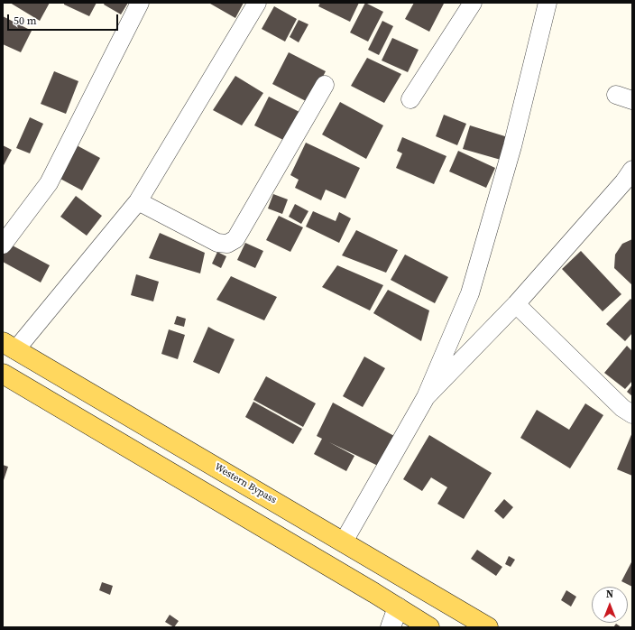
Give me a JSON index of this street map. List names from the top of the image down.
{
  "streets": {
    "main road": ["Western Bypass"]
  },
  "scale_bar": "50 m",
  "north": "top"
}
